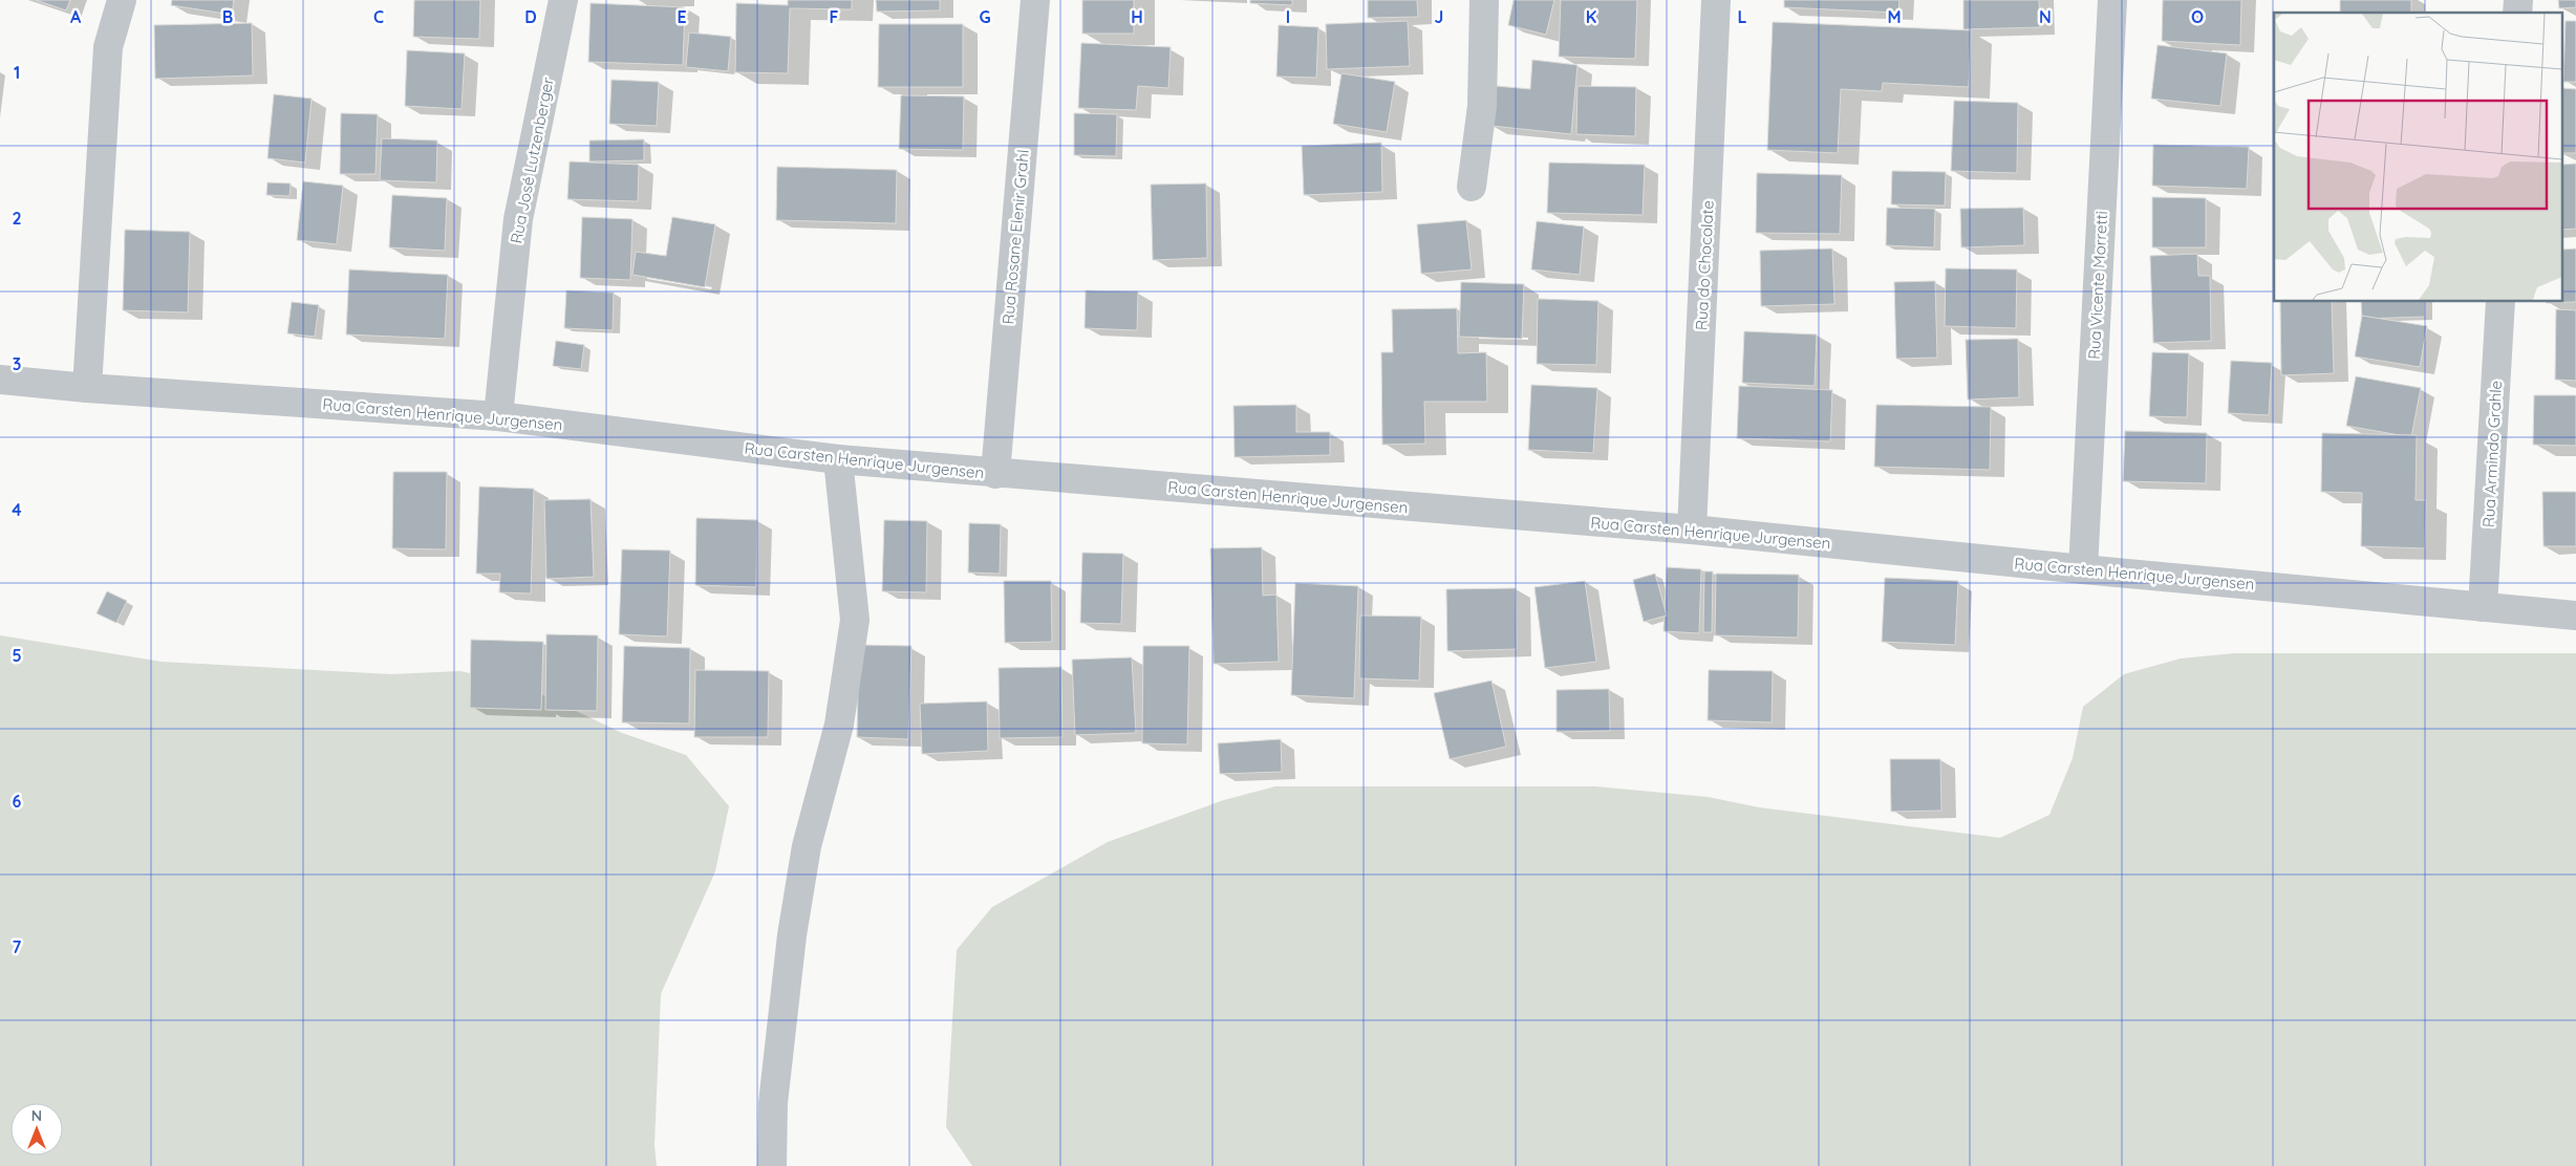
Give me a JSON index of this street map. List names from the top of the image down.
{
  "streets": {
    "street": [
      "Rua José Lutzenberger",
      "Rua Rosane Elenir Grahl",
      "Rua do Chocolate",
      "Rua Vicente Morretti",
      "Rua Carsten Henrique Jurgensen",
      "Rua Armindo Grahle"
    ]
  },
  "crossings": [
    ["Rua José Lutzenberger", "Rua Carsten Henrique Jurgensen"],
    ["Rua Rosane Elenir Grahl", "Rua Carsten Henrique Jurgensen"],
    ["Rua do Chocolate", "Rua Carsten Henrique Jurgensen"],
    ["Rua Vicente Morretti", "Rua Carsten Henrique Jurgensen"],
    ["Rua Carsten Henrique Jurgensen", "Rua Armindo Grahle"]
  ],
  "north": "top",
  "grid": {
    "columns": [
      "A",
      "B",
      "C",
      "D",
      "E",
      "F",
      "G",
      "H",
      "I",
      "J",
      "K",
      "L",
      "M",
      "N",
      "O"
    ],
    "rows": [
      "1",
      "2",
      "3",
      "4",
      "5",
      "6",
      "7"
    ]
  }
}
